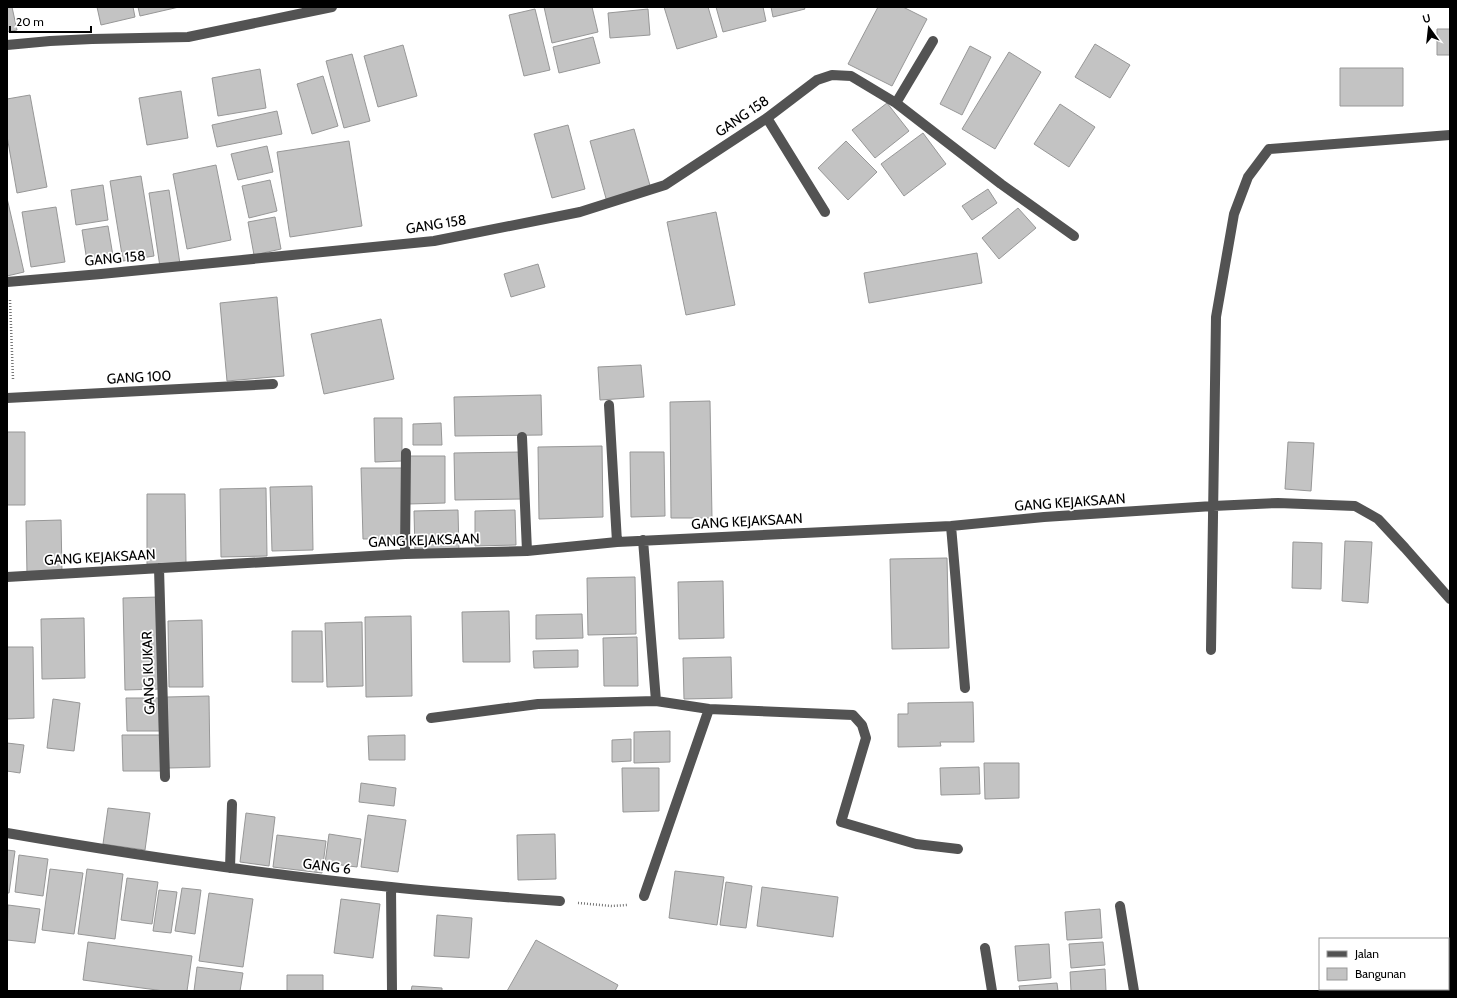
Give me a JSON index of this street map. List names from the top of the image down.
{
  "streets": {
    "street": [
      "GANG 158",
      "GANG 100",
      "GANG KEJAKSAAN",
      "GANG KUKAR",
      "GANG 6"
    ]
  },
  "crossings": [
    ["GANG KEJAKSAAN", "GANG KUKAR"]
  ],
  "legend": ["Jalan", "Bangunan"],
  "scale_bar": "20 m",
  "north": "top"
}
